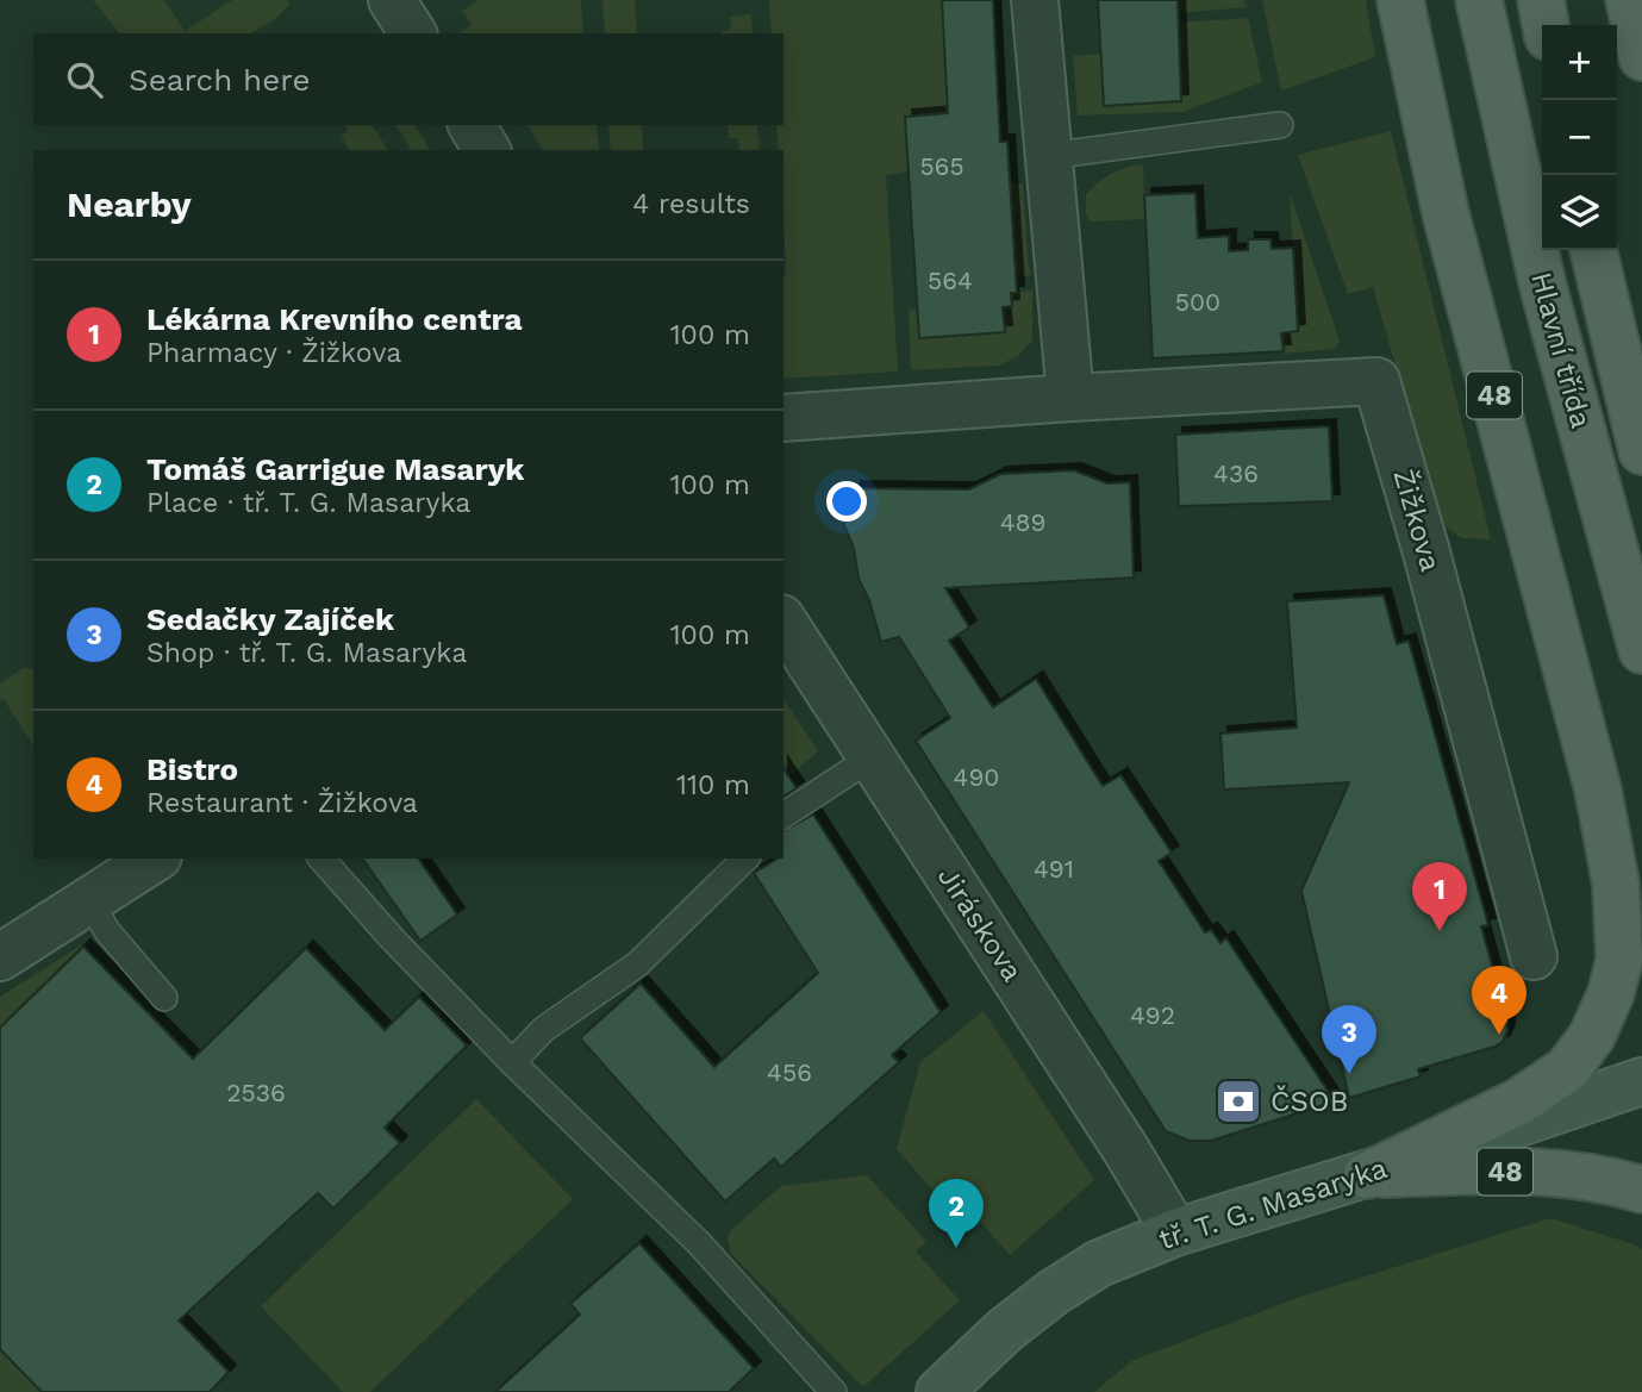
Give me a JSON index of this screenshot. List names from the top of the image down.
{
  "streets": {
    "main road": ["Hlavní třída", "48"],
    "street": ["Žižkova", "Jiráskova", "tř. T. G. Masaryka"]
  },
  "crossings": [
    ["48", "tř. T. G. Masaryka"],
    ["Jiráskova", "tř. T. G. Masaryka"]
  ],
  "places": {
    "bank": ["ČSOB"]
  },
  "house_numbers": [
    "565",
    "564",
    "500",
    "436",
    "489",
    "490",
    "491",
    "492",
    "456",
    "2536"
  ],
  "page": {
    "map_buttons": ["+", "−"],
    "search": "Search here",
    "heading": ["Nearby", "4 results"],
    "list": [
      {
        "mark": "1",
        "name": "Lékárna Krevního centra",
        "note": "Pharmacy · Žižkova",
        "value": "100 m"
      },
      {
        "mark": "2",
        "name": "Tomáš Garrigue Masaryk",
        "note": "Place · tř. T. G. Masaryka",
        "value": "100 m"
      },
      {
        "mark": "3",
        "name": "Sedačky Zajíček",
        "note": "Shop · tř. T. G. Masaryka",
        "value": "100 m"
      },
      {
        "mark": "4",
        "name": "Bistro",
        "note": "Restaurant · Žižkova",
        "value": "110 m"
      }
    ],
    "pins": [
      "1",
      "4",
      "3",
      "2"
    ]
  }
}
